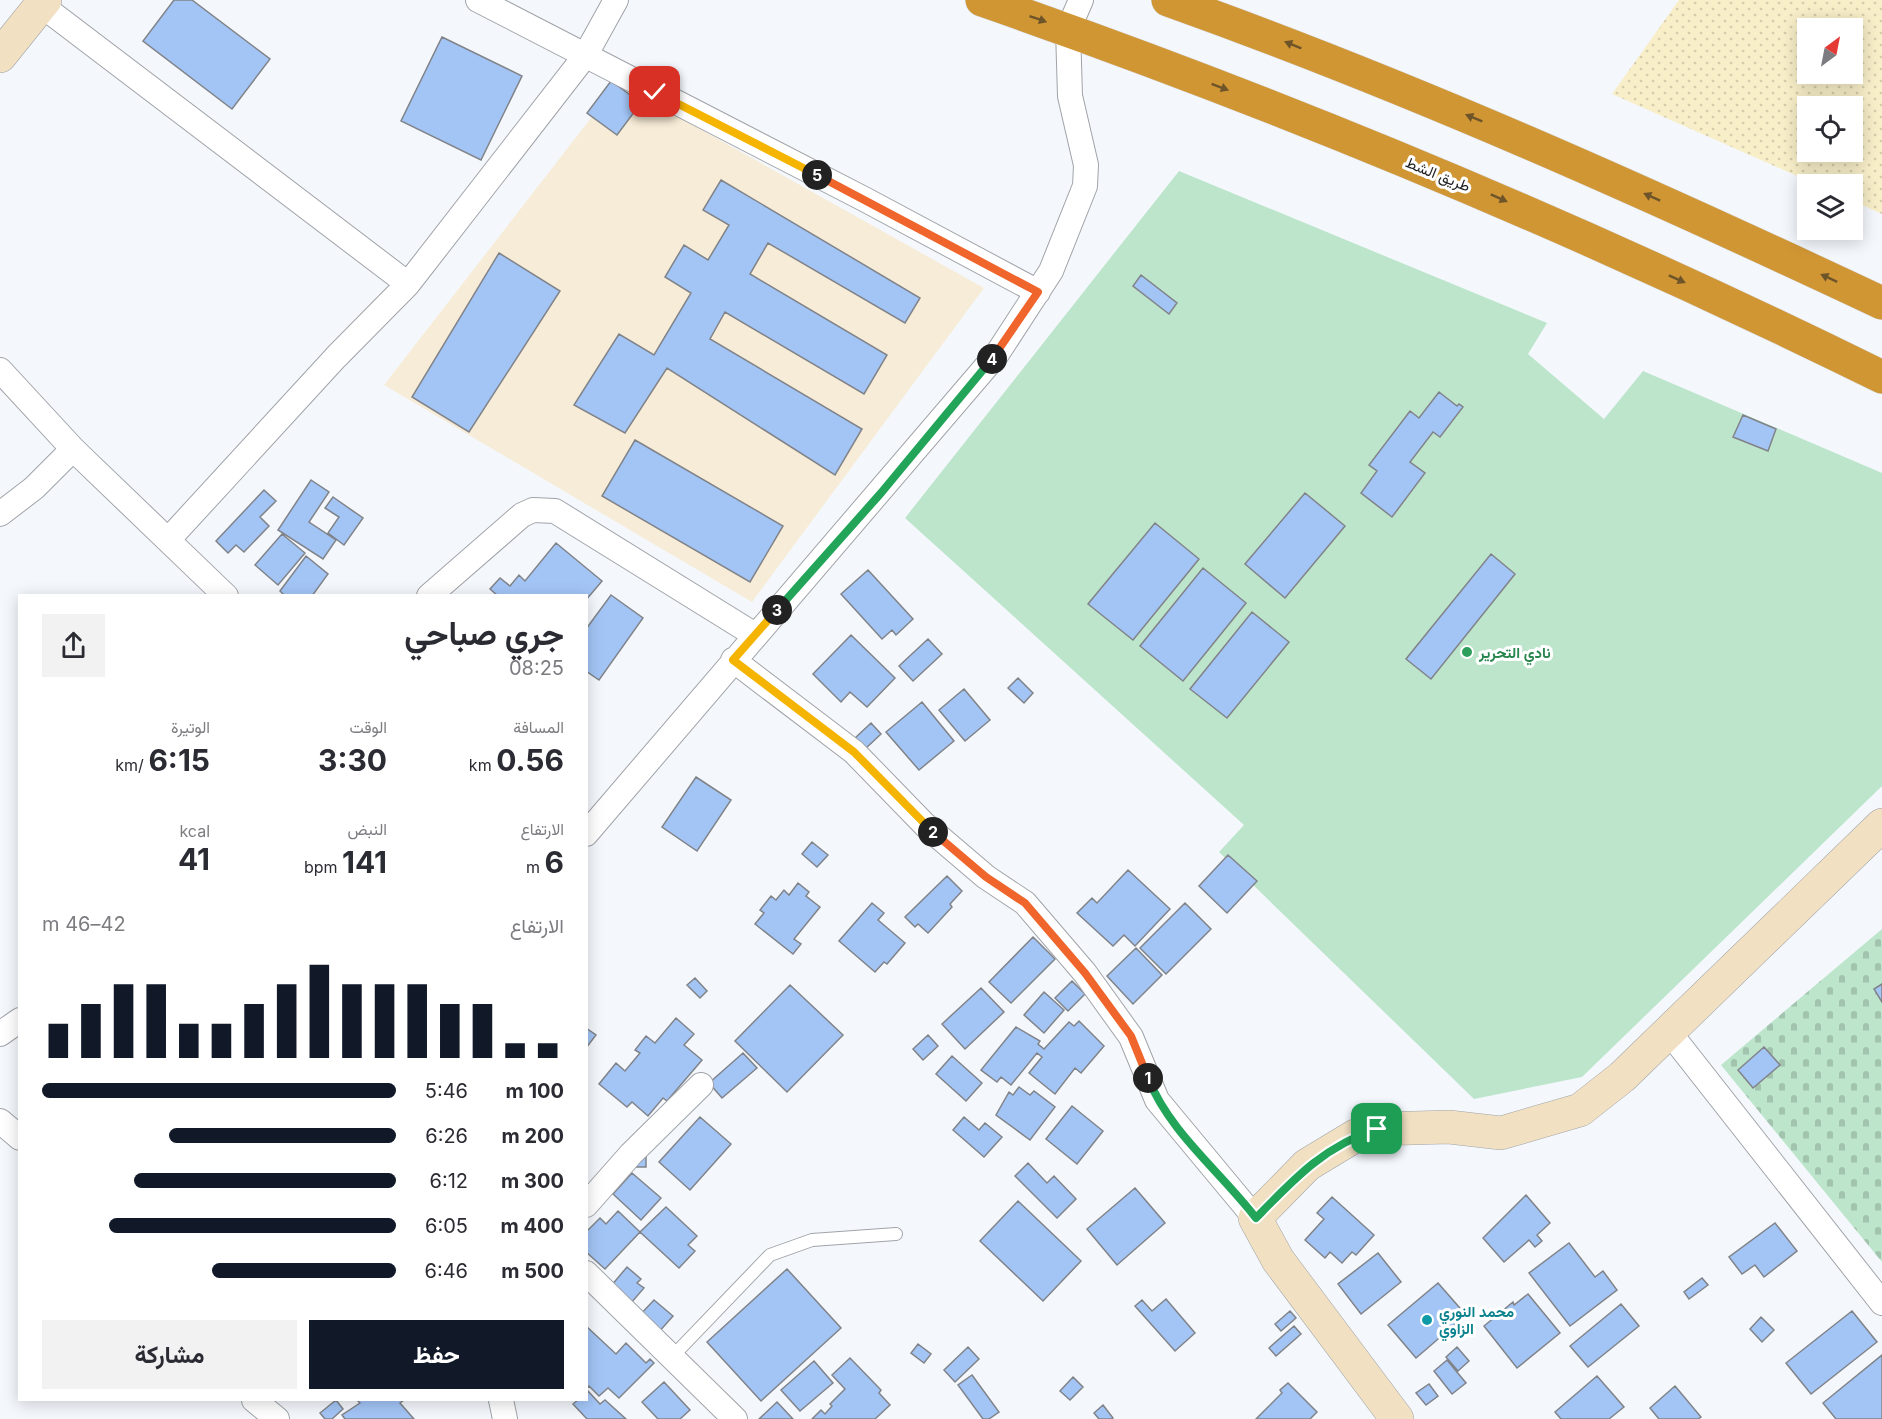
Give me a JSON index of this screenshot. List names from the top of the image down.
{
  "streets": {
    "highway": ["طريق الشط"]
  },
  "places": ["نادي التحرير", "محمد النوري الزاوي"],
  "north": "top right",
  "page": {
    "pins": [
      "5",
      "4",
      "3",
      "2",
      "1"
    ],
    "heading": ["جري صباحي", "08:25"],
    "stats": [
      ["المسافة", "0.56 km"],
      ["الوقت", "3:30"],
      ["الوتيرة", "6:15 /km"],
      ["الارتفاع", "6 m"],
      ["النبض", "141 bpm"],
      ["kcal", "41"]
    ],
    "chart": ["الارتفاع", "42–46 m"],
    "list": [
      {
        "name": "100 m",
        "note": "5:46"
      },
      {
        "name": "200 m",
        "note": "6:26"
      },
      {
        "name": "300 m",
        "note": "6:12"
      },
      {
        "name": "400 m",
        "note": "6:05"
      },
      {
        "name": "500 m",
        "note": "6:46"
      }
    ],
    "buttons": ["حفظ", "مشاركة"]
  }
}
